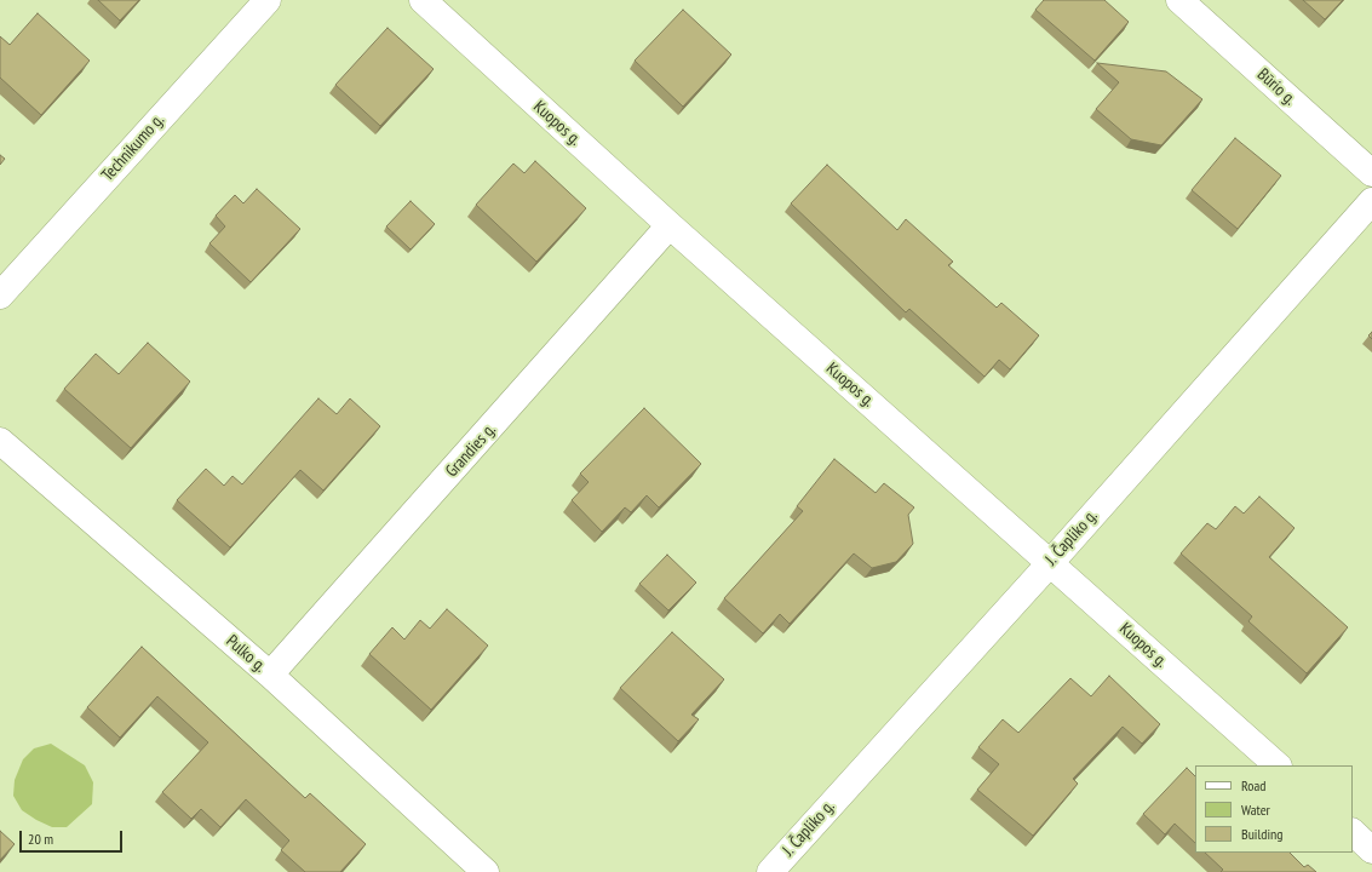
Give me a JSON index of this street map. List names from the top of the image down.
{
  "streets": {
    "street": [
      "Būrio g.",
      "Kuopos g.",
      "Technikumo g.",
      "Grandies g.",
      "J. Čapliko g.",
      "Pulko g."
    ]
  },
  "crossings": [
    ["Kuopos g.", "Grandies g."],
    ["Kuopos g.", "J. Čapliko g."],
    ["Grandies g.", "Pulko g."]
  ],
  "legend": ["Road", "Water", "Building"],
  "scale_bar": "20 m"
}
